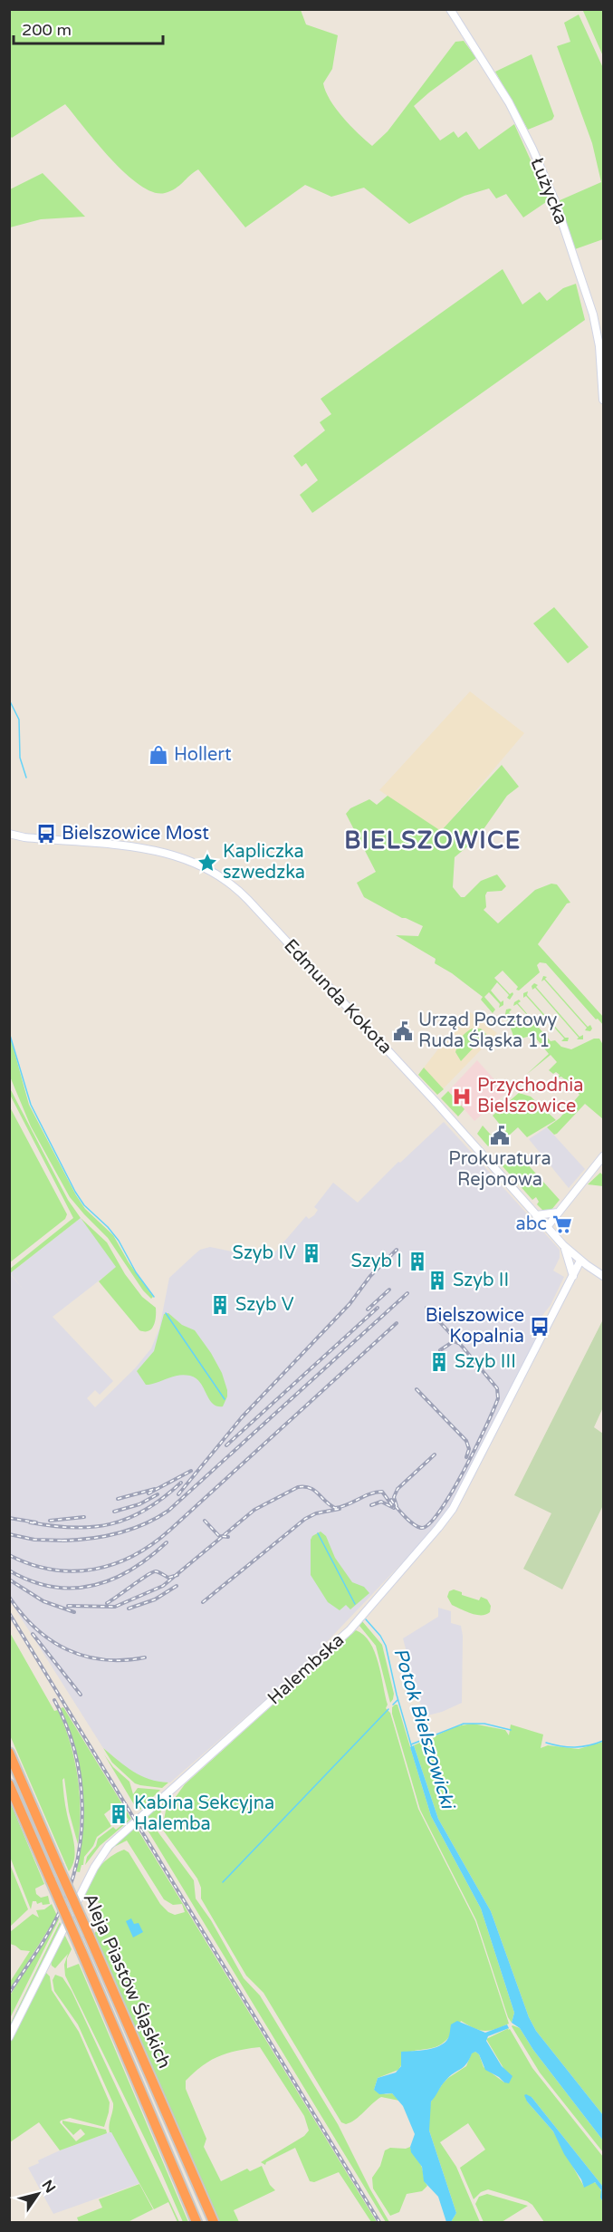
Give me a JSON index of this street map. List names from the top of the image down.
{
  "streets": {
    "highway": ["Aleja Piastów Śląskich"],
    "street": ["Łużycka", "Edmunda Kokota", "Halembska"]
  },
  "crossings": [
    ["Edmunda Kokota", "Halembska"]
  ],
  "districts": ["BIELSZOWICE"],
  "water": ["Potok Bielszowicki"],
  "places": {
    "shop": ["Hollert"],
    "bus stop": ["Bielszowice Most", "Bielszowice Kopalnia"],
    "place": ["Kapliczka szwedzka"],
    "public building": ["Urząd Pocztowy Ruda Śląska 11", "Prokuratura Rejonowa"],
    "hospital": ["Przychodnia Bielszowice"],
    "supermarket": ["abc"],
    "building": [
      "Szyb IV",
      "Szyb I",
      "Szyb II",
      "Szyb V",
      "Szyb III",
      "Kabina Sekcyjna Halemba"
    ]
  },
  "scale_bar": "200 m",
  "north": "top right"
}
